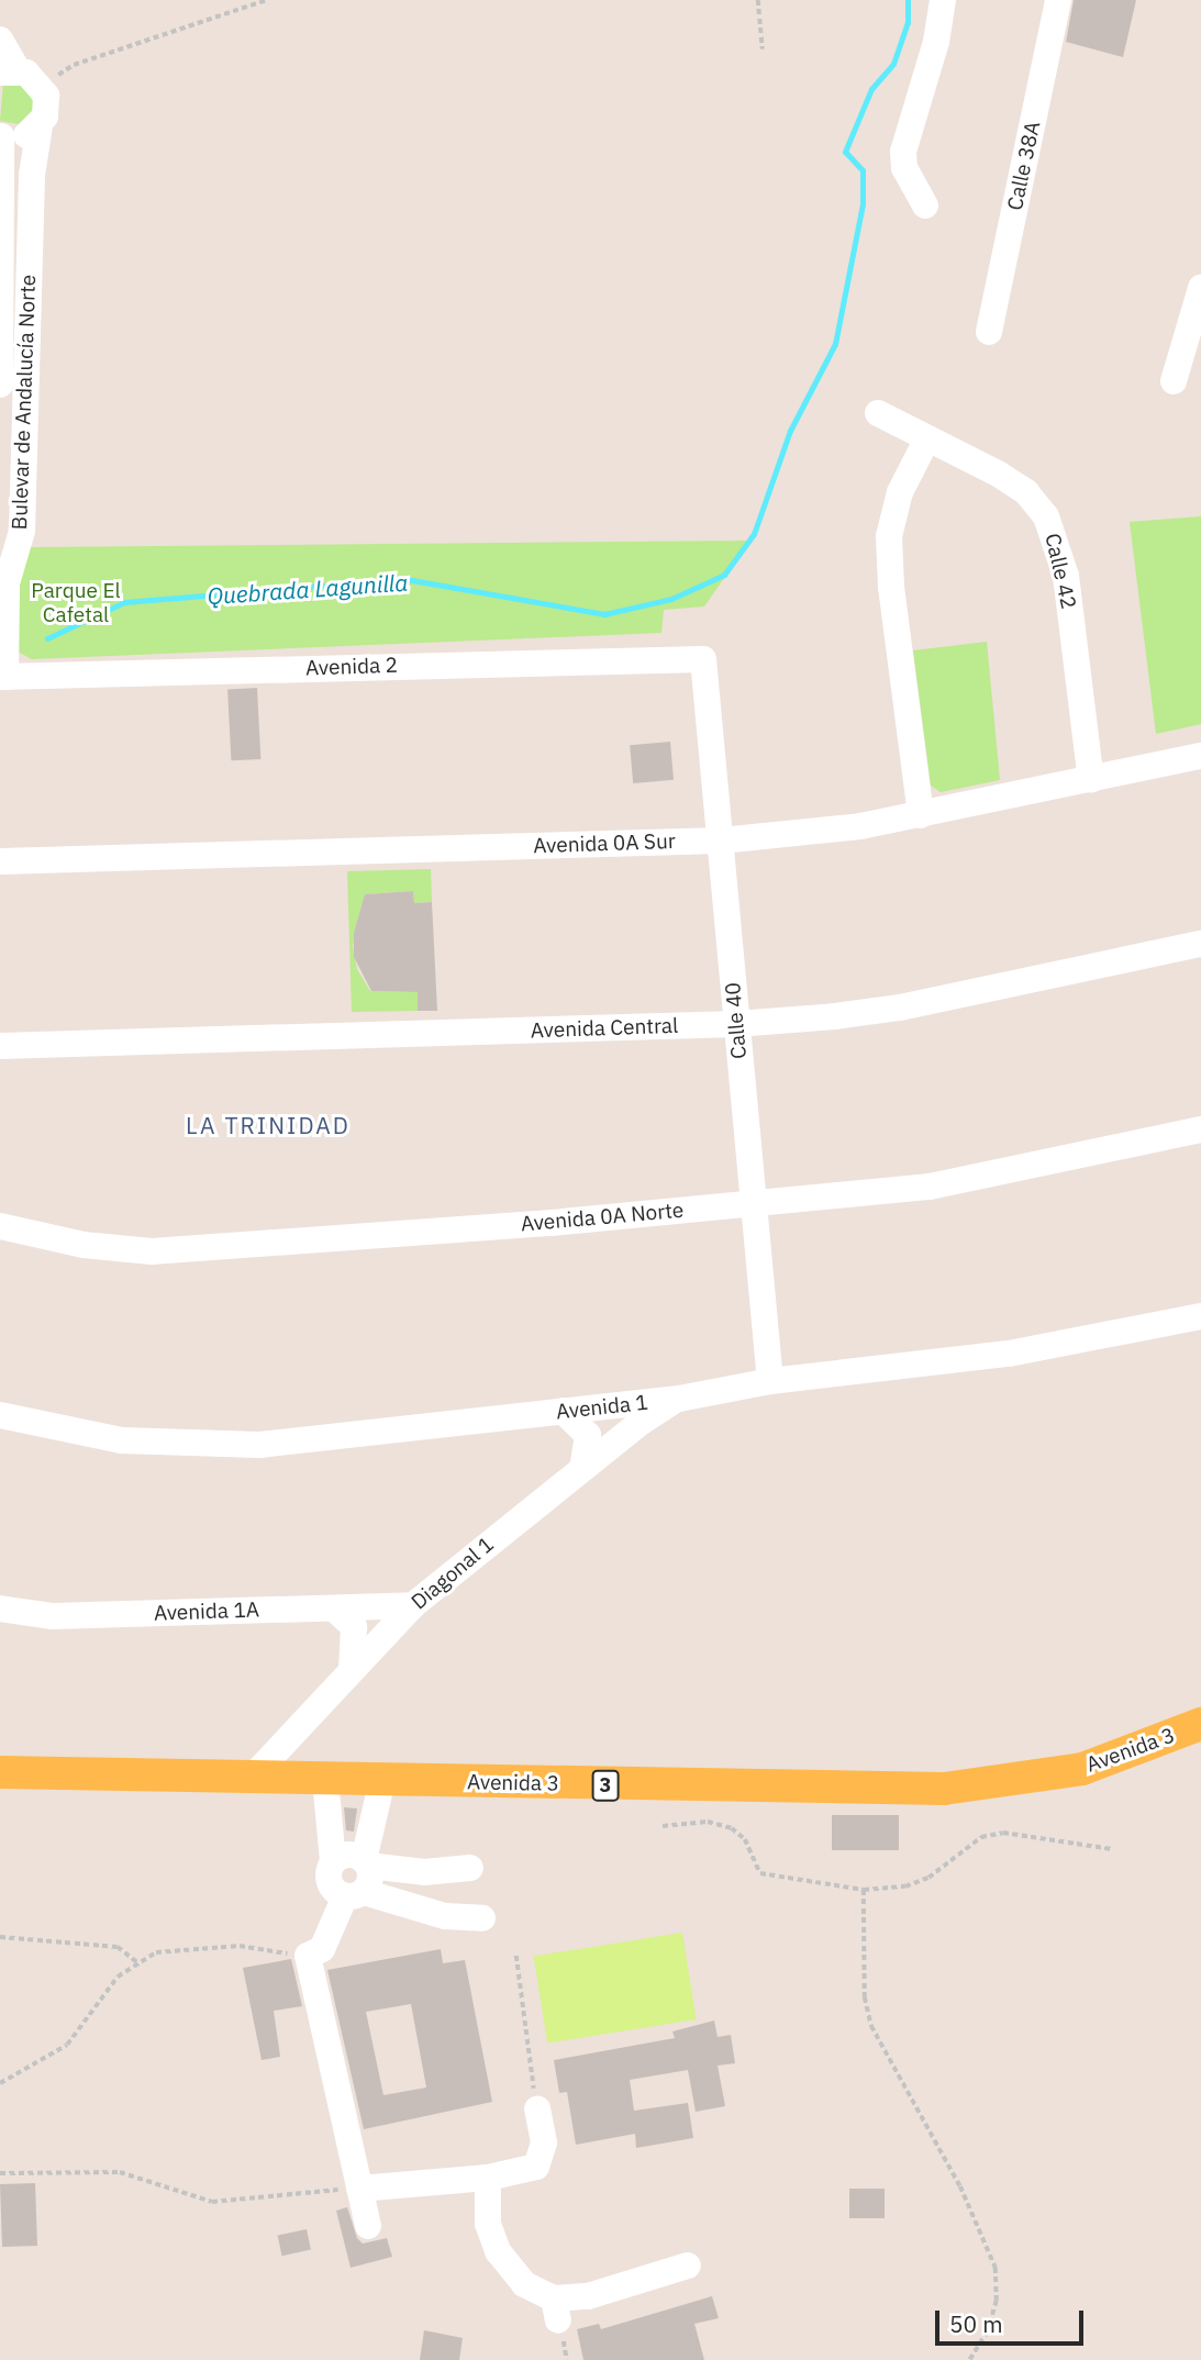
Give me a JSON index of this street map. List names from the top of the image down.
{
  "streets": {
    "main road": ["Avenida 3", "3"],
    "street": [
      "Calle 38A",
      "Bulevar de Andalucía Norte",
      "Calle 42",
      "Avenida 2",
      "Avenida 0A Sur",
      "Calle 40",
      "Avenida Central",
      "Avenida 0A Norte",
      "Avenida 1",
      "Diagonal 1",
      "Avenida 1A"
    ]
  },
  "crossings": [
    ["Bulevar de Andalucía Norte", "Avenida 2"],
    ["Calle 42", "Avenida 0A Sur"],
    ["Avenida 2", "Calle 40"],
    ["Avenida 0A Sur", "Calle 40"],
    ["Calle 40", "Avenida Central"],
    ["Calle 40", "Avenida 0A Norte"],
    ["Calle 40", "Avenida 1"],
    ["Avenida 1", "Diagonal 1"],
    ["Diagonal 1", "Avenida 1A"],
    ["Diagonal 1", "Avenida 3"]
  ],
  "districts": ["LA TRINIDAD"],
  "water": ["Quebrada Lagunilla"],
  "parks": ["Parque El Cafetal"],
  "scale_bar": "50 m"
}
